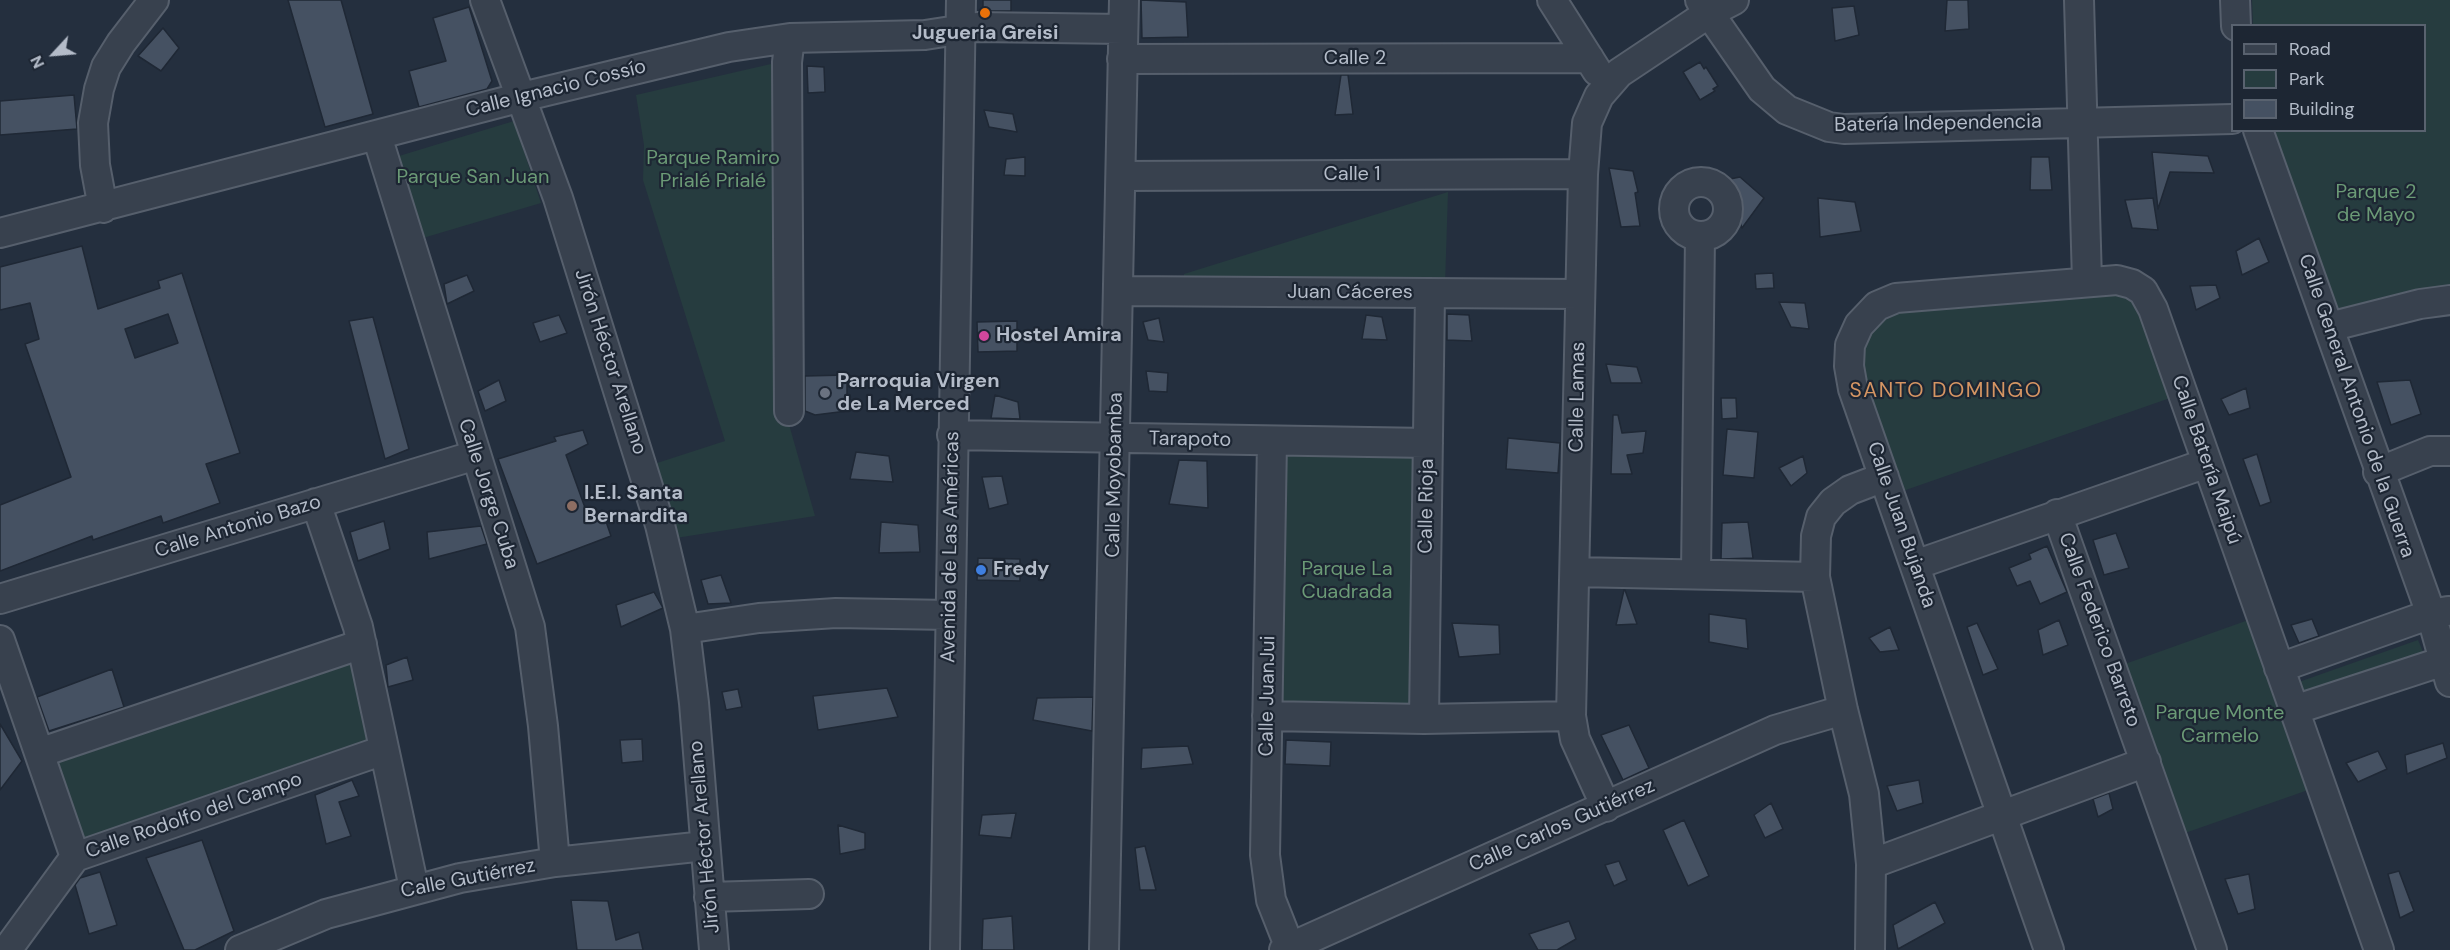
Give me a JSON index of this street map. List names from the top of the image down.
{
  "streets": {
    "street": [
      "Calle 2",
      "Calle Ignacio Cossío",
      "Batería Independencia",
      "Calle 1",
      "Juan Cáceres",
      "Jirón Héctor Arellano",
      "Calle Lamas",
      "Calle General Antonio de la Guerra",
      "Tarapoto",
      "Calle Batería Maipú",
      "Calle Moyobamba",
      "Calle Jorge Cuba",
      "Calle Rioja",
      "Calle Juan Bujanda",
      "Calle Antonio Bazo",
      "Avenida de Las Américas",
      "Calle Federico Barreto",
      "Calle JuanJui",
      "Calle Rodolfo del Campo",
      "Calle Carlos Gutiérrez",
      "Calle Gutiérrez"
    ]
  },
  "crossings": [
    ["Calle 2", "Calle Moyobamba"],
    ["Calle Ignacio Cossío", "Jirón Héctor Arellano"],
    ["Calle Ignacio Cossío", "Calle Moyobamba"],
    ["Calle Ignacio Cossío", "Calle Jorge Cuba"],
    ["Calle Ignacio Cossío", "Avenida de Las Américas"],
    ["Calle 1", "Calle Lamas"],
    ["Calle 1", "Calle Moyobamba"],
    ["Juan Cáceres", "Calle Lamas"],
    ["Juan Cáceres", "Calle Moyobamba"],
    ["Juan Cáceres", "Calle Rioja"],
    ["Jirón Héctor Arellano", "Calle Gutiérrez"],
    ["Calle Lamas", "Calle Carlos Gutiérrez"],
    ["Tarapoto", "Calle Moyobamba"],
    ["Tarapoto", "Calle Rioja"],
    ["Tarapoto", "Avenida de Las Américas"],
    ["Tarapoto", "Calle JuanJui"],
    ["Calle Batería Maipú", "Calle Juan Bujanda"],
    ["Calle Jorge Cuba", "Calle Antonio Bazo"],
    ["Calle Jorge Cuba", "Calle Gutiérrez"],
    ["Calle JuanJui", "Calle Carlos Gutiérrez"]
  ],
  "districts": ["SANTO DOMINGO"],
  "parks": [
    "Parque Ramiro Prialé Prialé",
    "Parque San Juan",
    "Parque 2 de Mayo",
    "Parque La Cuadrada",
    "Parque Monte Carmelo"
  ],
  "places": [
    "Jugueria Greisi",
    "Hostel Amira",
    "Parroquia Virgen de La Merced",
    "I.E.I. Santa Bernardita",
    "Fredy"
  ],
  "legend": ["Road", "Park", "Building"],
  "north": "bottom left"
}
